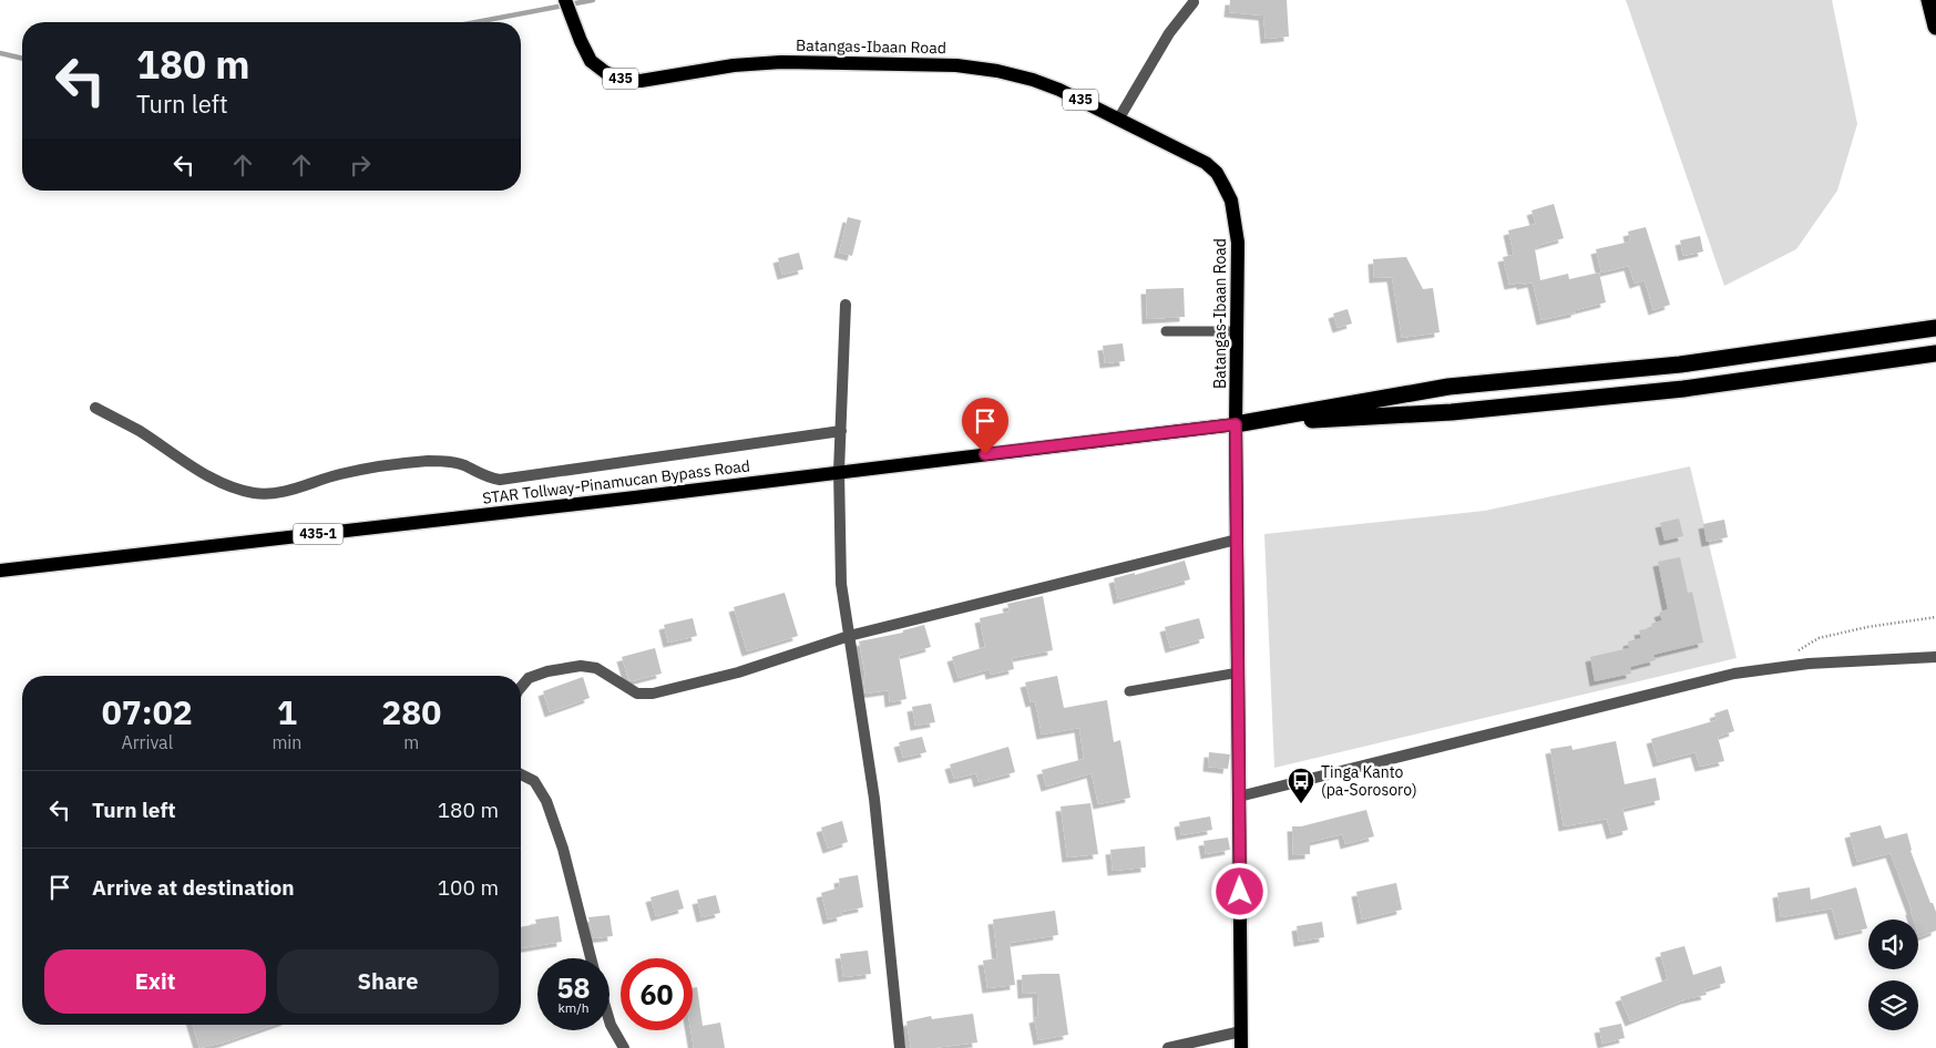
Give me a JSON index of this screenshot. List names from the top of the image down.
{
  "streets": {
    "main road": [
      "Batangas-Ibaan Road",
      "435",
      "STAR Tollway-Pinamucan Bypass Road",
      "435-1"
    ]
  },
  "crossings": [
    ["Batangas-Ibaan Road", "STAR Tollway-Pinamucan Bypass Road"]
  ],
  "places": {
    "bus stop": ["Tinga Kanto (pa-Sorosoro)"]
  },
  "page": {
    "turn": ["180 m", "Turn left"],
    "eta": [
      "07:02",
      "Arrival",
      "1",
      "min",
      "280",
      "m"
    ],
    "list": [
      {
        "name": "Turn left",
        "value": "180 m"
      },
      {
        "name": "Arrive at destination",
        "value": "100 m"
      }
    ],
    "buttons": ["Exit", "Share"],
    "speed": "58 km/h",
    "limit": "60"
  }
}
